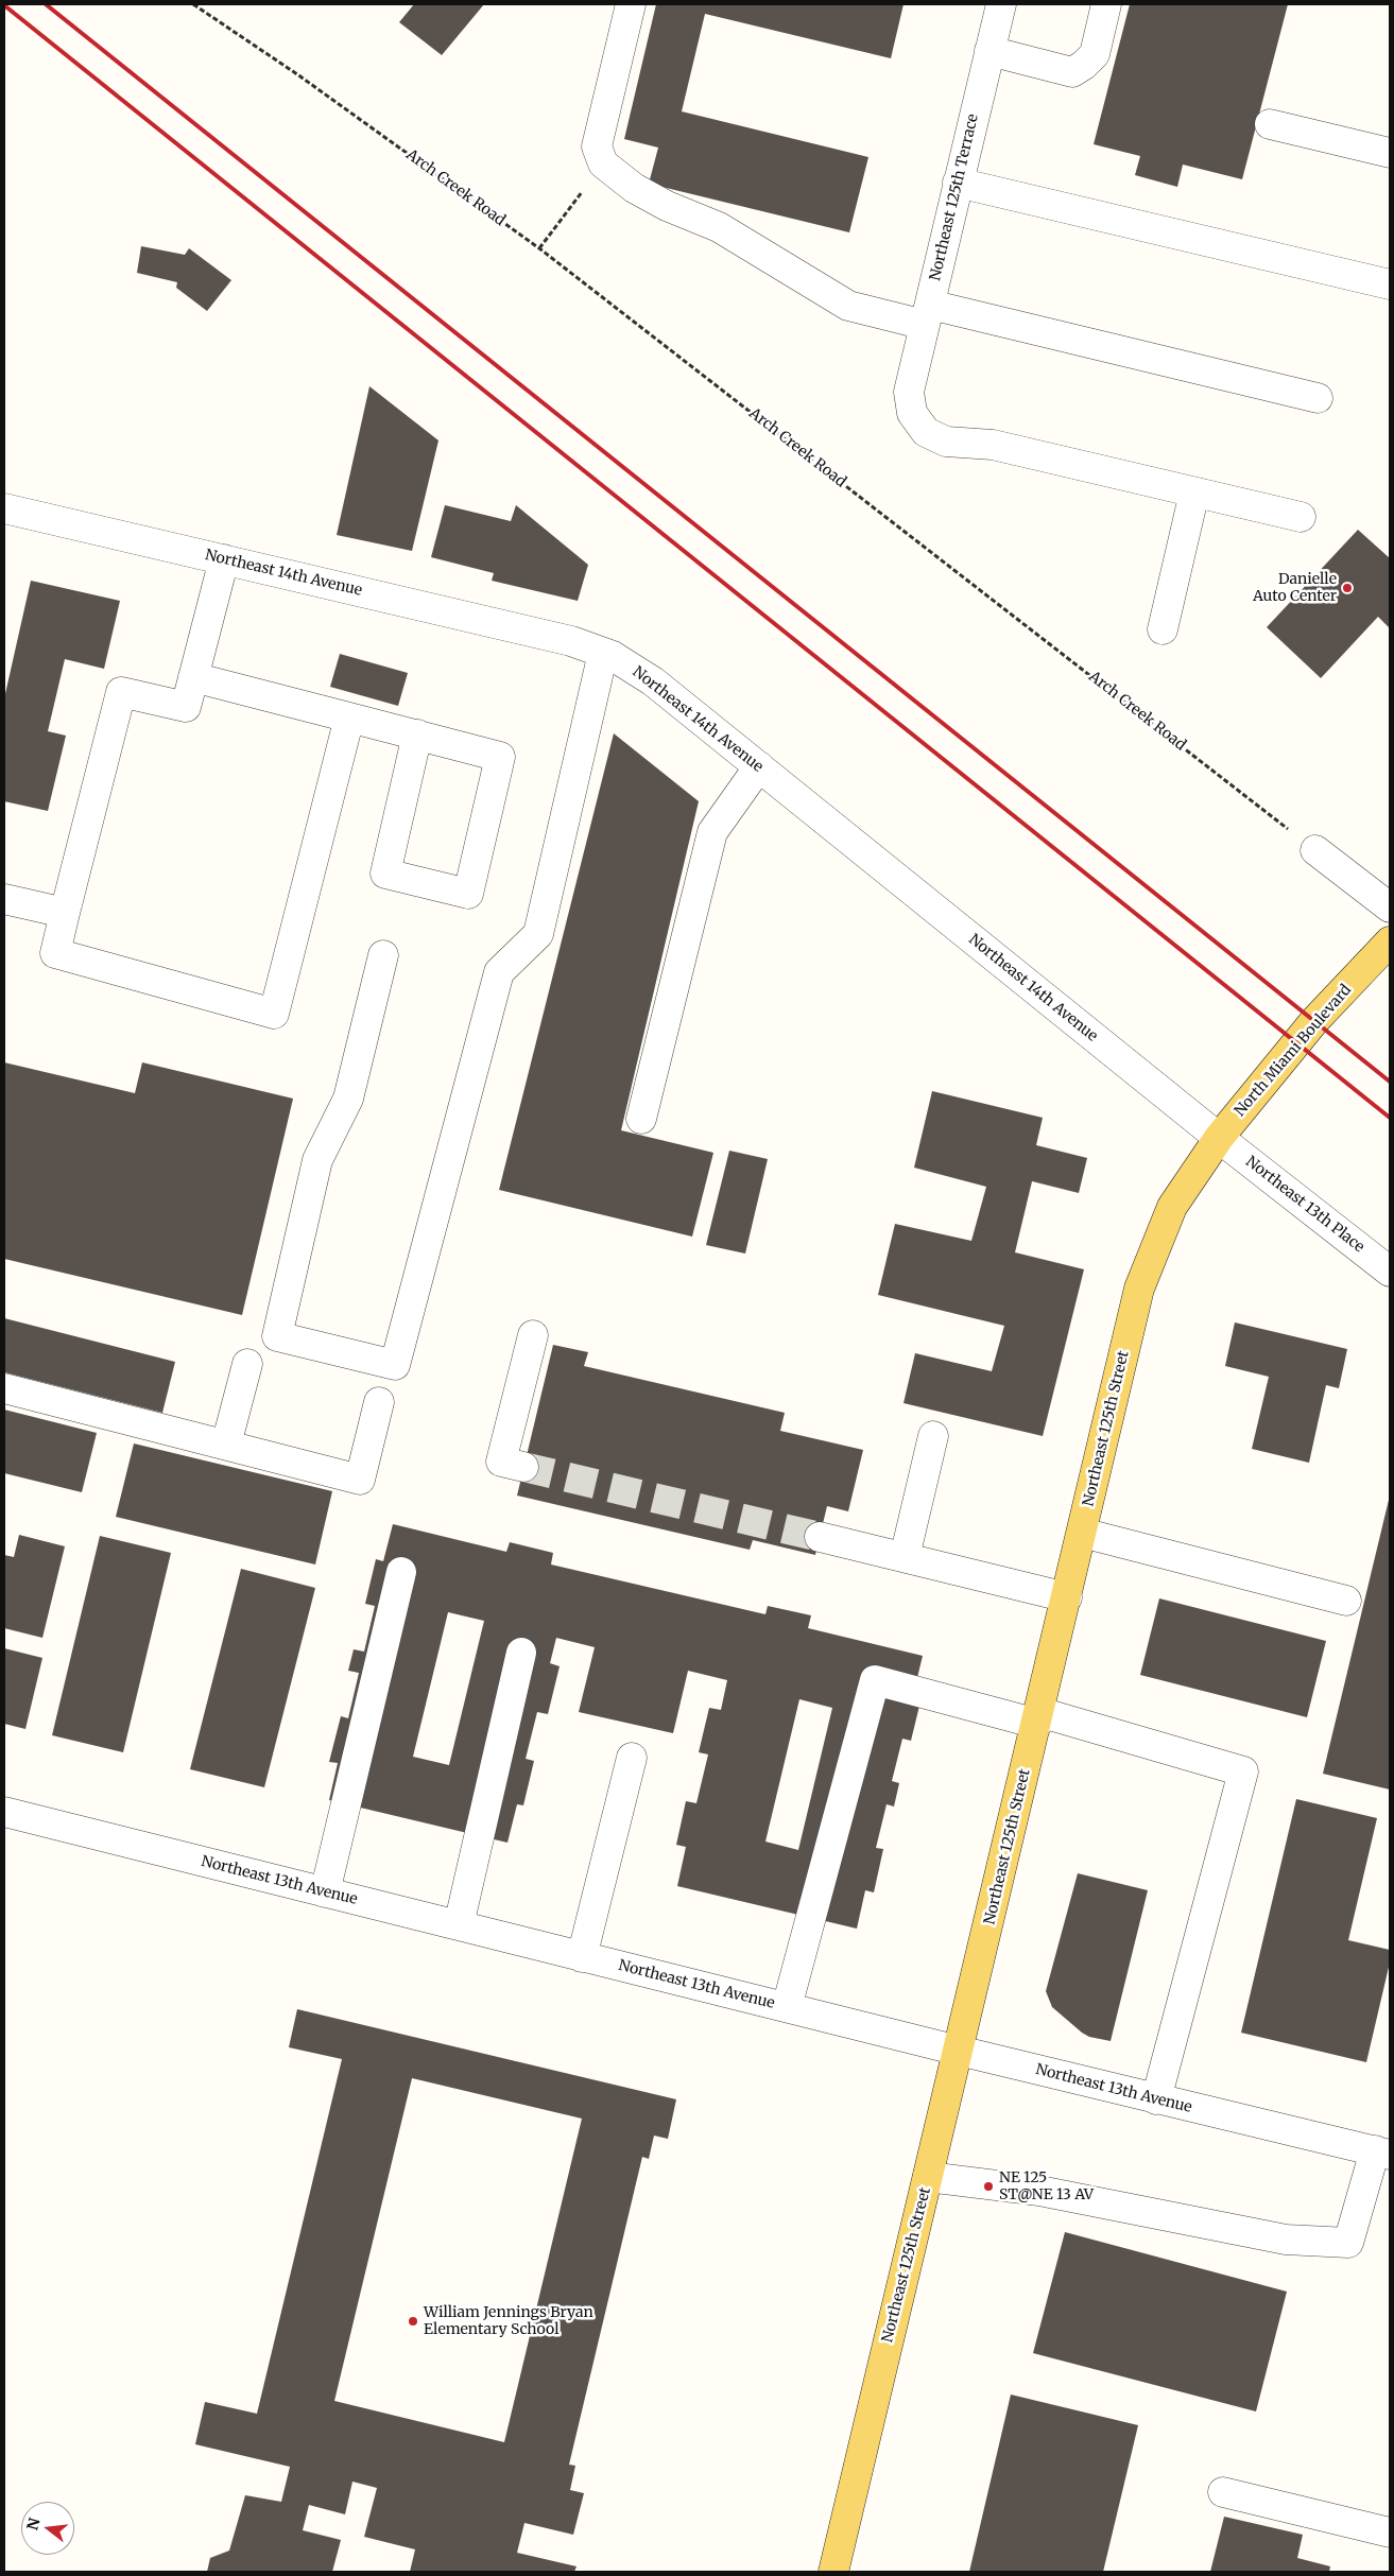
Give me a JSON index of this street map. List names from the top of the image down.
{
  "streets": {
    "main road": ["North Miami Boulevard", "Northeast 125th Street"],
    "street": [
      "Northeast 125th Terrace",
      "Northeast 14th Avenue",
      "Northeast 13th Place",
      "Northeast 13th Avenue"
    ],
    "path": ["Arch Creek Road"]
  },
  "crossings": [
    ["Northeast 14th Avenue", "North Miami Boulevard"],
    ["Northeast 14th Avenue", "Northeast 13th Place"],
    ["Northeast 14th Avenue", "Northeast 125th Street"],
    ["North Miami Boulevard", "Northeast 13th Place"],
    ["North Miami Boulevard", "Northeast 125th Street"],
    ["Northeast 13th Place", "Northeast 125th Street"],
    ["Northeast 125th Street", "Northeast 13th Avenue"]
  ],
  "places": ["Danielle Auto Center", "NE 125 ST@NE 13 AV", "William Jennings Bryan Elementary School"],
  "north": "left"
}
